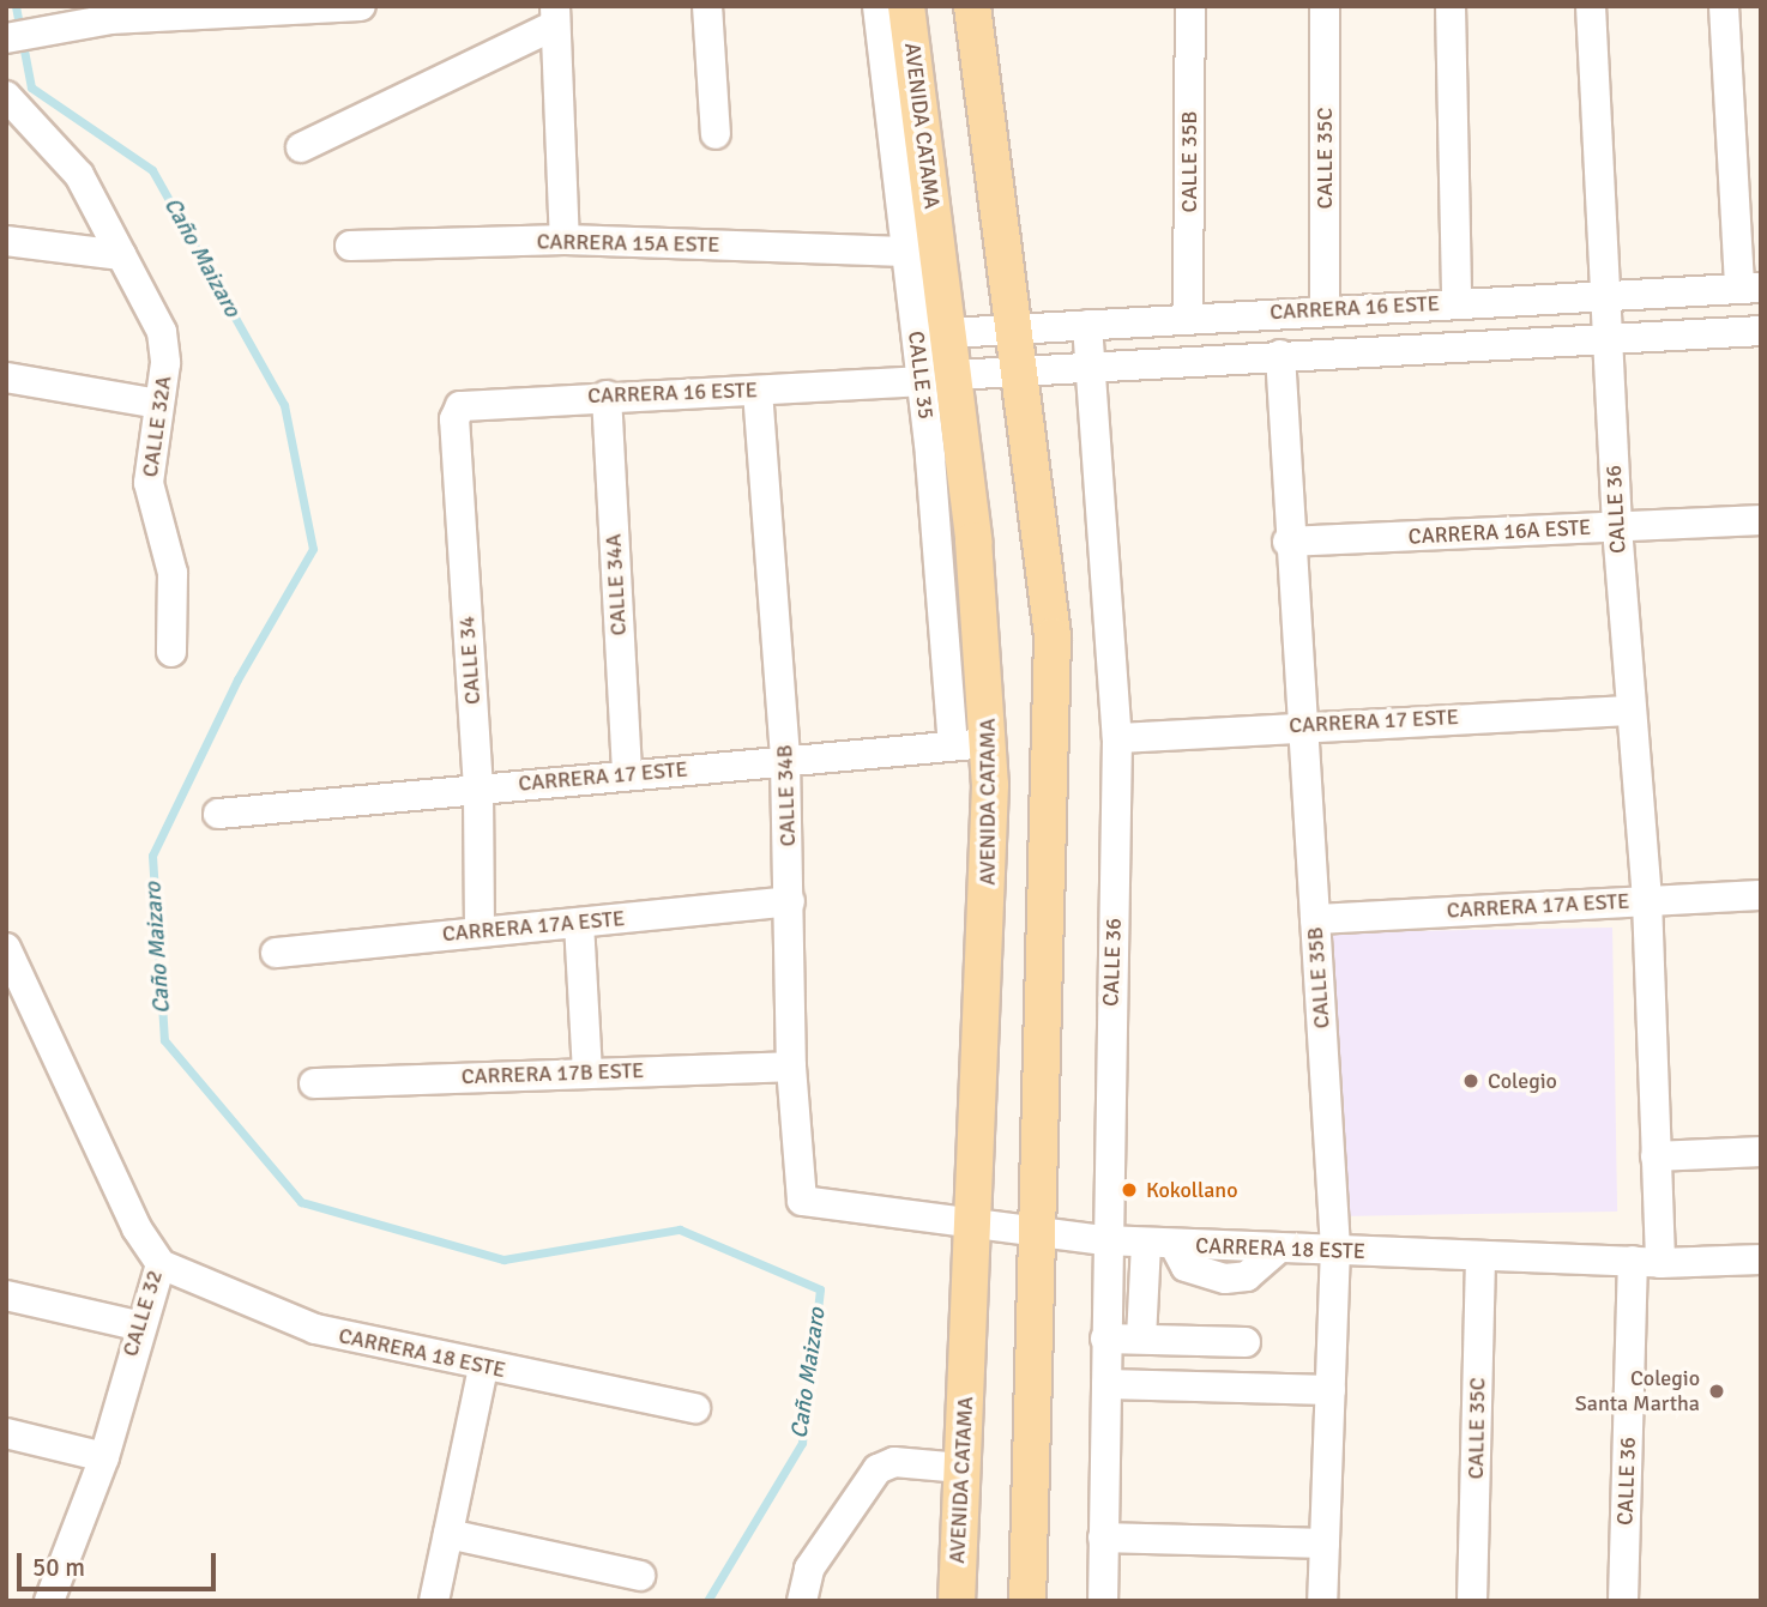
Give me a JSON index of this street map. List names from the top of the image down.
{
  "streets": {
    "main road": ["AVENIDA CATAMA"],
    "street": [
      "CALLE 35C",
      "CALLE 35B",
      "CARRERA 15A ESTE",
      "CARRERA 16 ESTE",
      "CALLE 35",
      "CALLE 32A",
      "CALLE 36",
      "CARRERA 16A ESTE",
      "CALLE 34A",
      "CALLE 34",
      "CARRERA 17 ESTE",
      "CALLE 34B",
      "CARRERA 17A ESTE",
      "CARRERA 17B ESTE",
      "CARRERA 18 ESTE",
      "CALLE 32"
    ]
  },
  "crossings": [
    ["AVENIDA CATAMA", "CARRERA 16 ESTE"],
    ["AVENIDA CATAMA", "CALLE 35"],
    ["AVENIDA CATAMA", "CARRERA 17 ESTE"],
    ["AVENIDA CATAMA", "CARRERA 18 ESTE"],
    ["CALLE 35C", "CARRERA 16 ESTE"],
    ["CALLE 35C", "CARRERA 18 ESTE"],
    ["CALLE 35B", "CARRERA 16 ESTE"],
    ["CALLE 35B", "CARRERA 16A ESTE"],
    ["CALLE 35B", "CARRERA 17 ESTE"],
    ["CALLE 35B", "CARRERA 17A ESTE"],
    ["CALLE 35B", "CARRERA 18 ESTE"],
    ["CARRERA 15A ESTE", "CALLE 35"],
    ["CARRERA 16 ESTE", "CALLE 35"],
    ["CARRERA 16 ESTE", "CALLE 36"],
    ["CARRERA 16 ESTE", "CALLE 34A"],
    ["CARRERA 16 ESTE", "CALLE 34"],
    ["CARRERA 16 ESTE", "CALLE 34B"],
    ["CALLE 36", "CARRERA 16A ESTE"],
    ["CALLE 36", "CARRERA 17 ESTE"],
    ["CALLE 36", "CARRERA 17A ESTE"],
    ["CALLE 36", "CARRERA 18 ESTE"],
    ["CALLE 34A", "CARRERA 17 ESTE"],
    ["CALLE 34", "CARRERA 17 ESTE"],
    ["CALLE 34", "CARRERA 17A ESTE"],
    ["CARRERA 17 ESTE", "CALLE 34B"],
    ["CALLE 34B", "CARRERA 17A ESTE"],
    ["CALLE 34B", "CARRERA 17B ESTE"],
    ["CALLE 34B", "CARRERA 18 ESTE"],
    ["CARRERA 18 ESTE", "CALLE 32"]
  ],
  "water": ["Caño Maizaro"],
  "places": ["Colegio", "Kokollano", "Colegio Santa Martha"],
  "scale_bar": "50 m"
}
